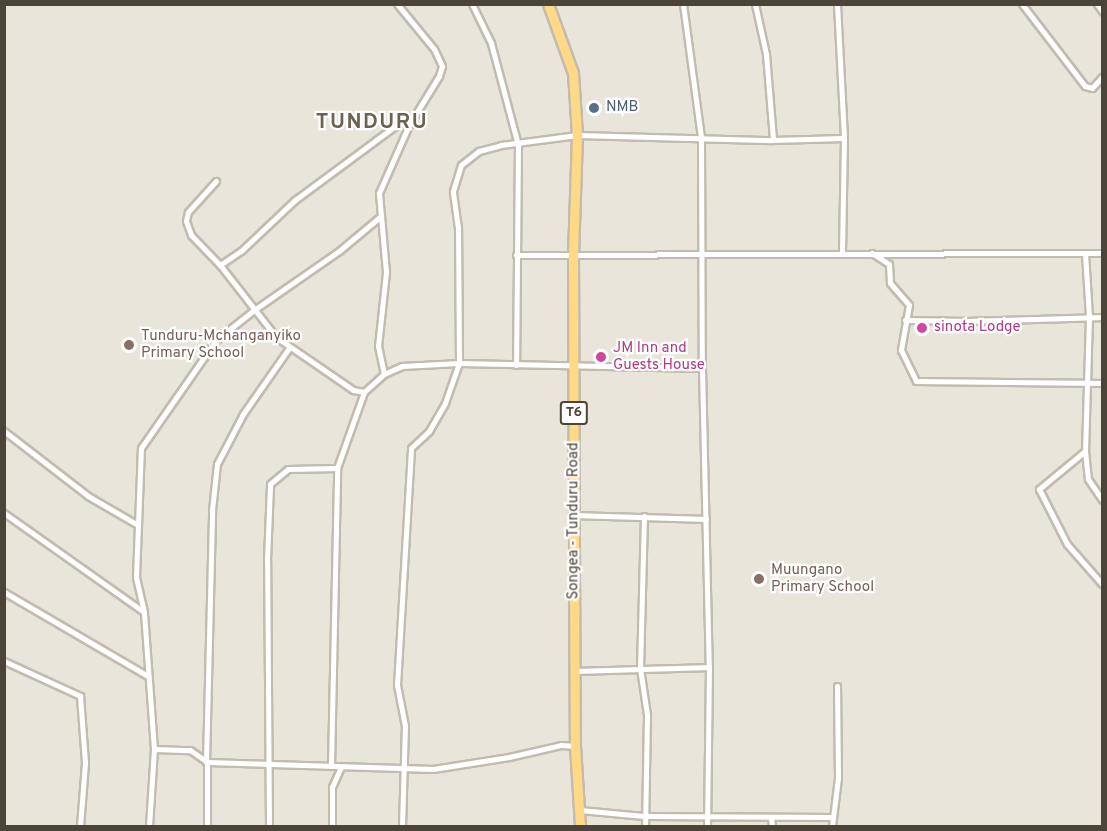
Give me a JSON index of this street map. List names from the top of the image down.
{
  "streets": {
    "highway": ["T6", "Songea - Tunduru Road"]
  },
  "districts": ["TUNDURU"],
  "places": [
    "NMB",
    "sinota Lodge",
    "Tunduru-Mchanganyiko Primary School",
    "JM Inn and Guests House",
    "Muungano Primary School"
  ]
}
